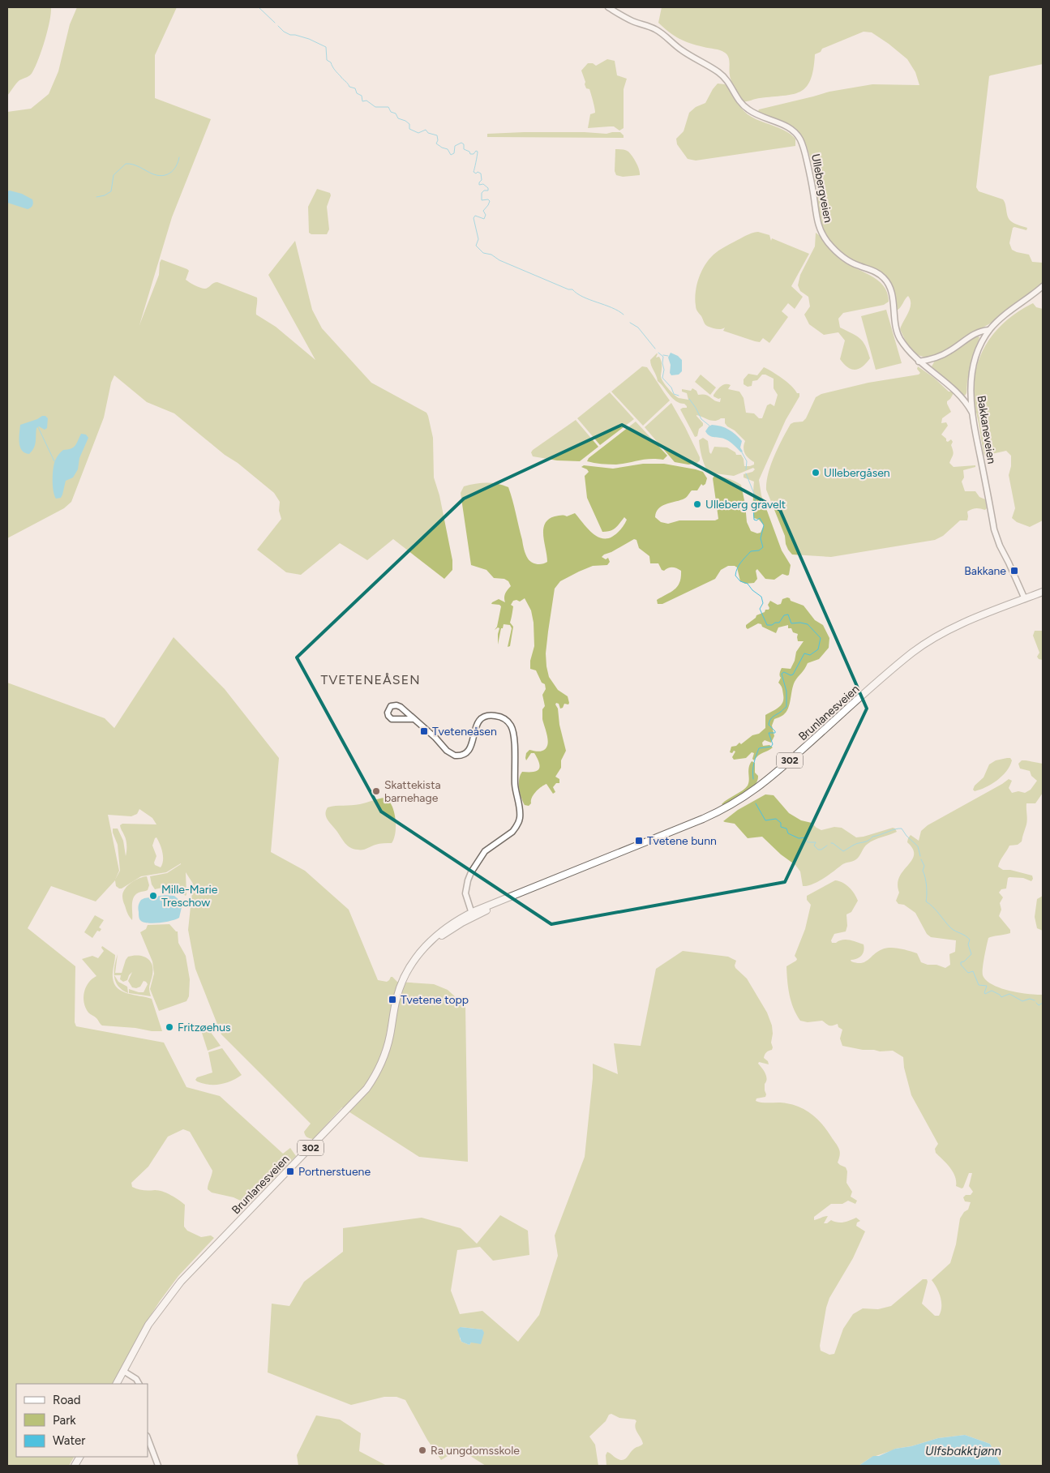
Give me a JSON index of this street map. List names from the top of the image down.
{
  "streets": {
    "main road": ["Brunlanesveien", "302"],
    "street": ["Ullebergveien", "Bakkaneveien"]
  },
  "crossings": [
    ["Ullebergveien", "Bakkaneveien"],
    ["Bakkaneveien", "Brunlanesveien"]
  ],
  "districts": ["TVETENEÅSEN"],
  "water": ["Ulfsbakktjønn"],
  "places": {
    "other": [
      "Ullebergåsen",
      "Ulleberg gravelt",
      "Skattekista barnehage",
      "Mille-Marie Treschow",
      "Fritzøehus",
      "Ra ungdomsskole"
    ],
    "transit": [
      "Bakkane",
      "Tveteneåsen",
      "Tvetene bunn",
      "Tvetene topp",
      "Portnerstuene"
    ]
  },
  "legend": ["Road", "Park", "Water"]
}
